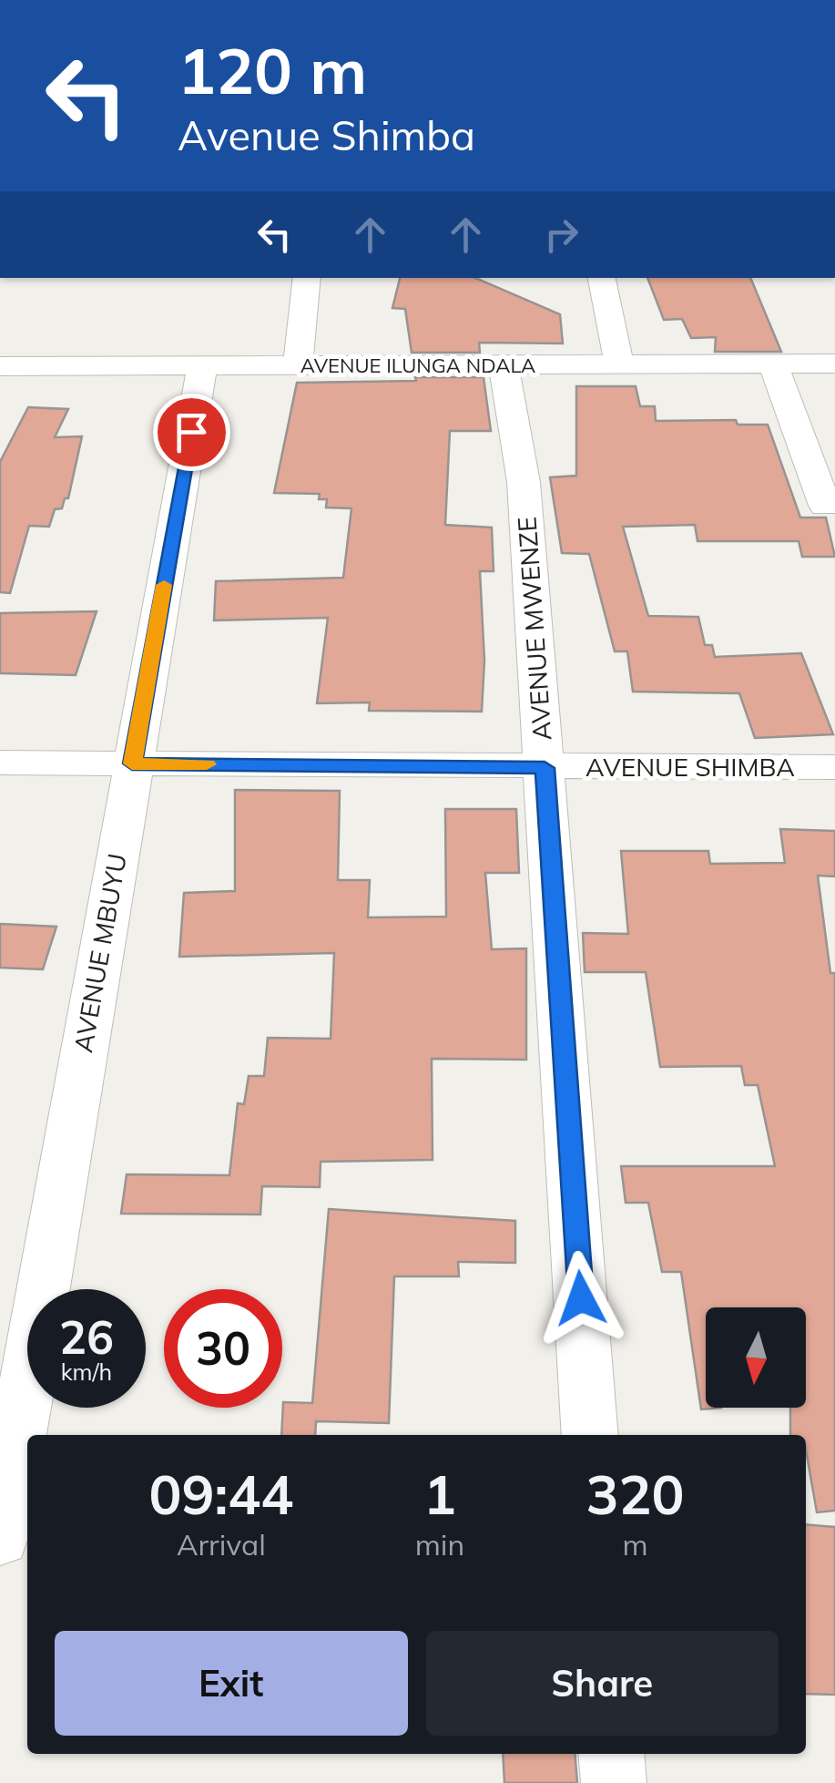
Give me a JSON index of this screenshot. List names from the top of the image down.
{
  "streets": {
    "street": [
      "AVENUE ILUNGA NDALA",
      "AVENUE MWENZE",
      "AVENUE SHIMBA",
      "AVENUE MBUYU"
    ]
  },
  "crossings": [
    ["AVENUE ILUNGA NDALA", "AVENUE MWENZE"],
    ["AVENUE ILUNGA NDALA", "AVENUE MBUYU"],
    ["AVENUE MWENZE", "AVENUE SHIMBA"],
    ["AVENUE SHIMBA", "AVENUE MBUYU"]
  ],
  "north": "bottom",
  "page": {
    "turn": ["120 m", "Avenue Shimba"],
    "speed": "26 km/h",
    "limit": "30",
    "eta": [
      "09:44",
      "Arrival",
      "1",
      "min",
      "320",
      "m"
    ],
    "buttons": ["Exit", "Share"]
  }
}
